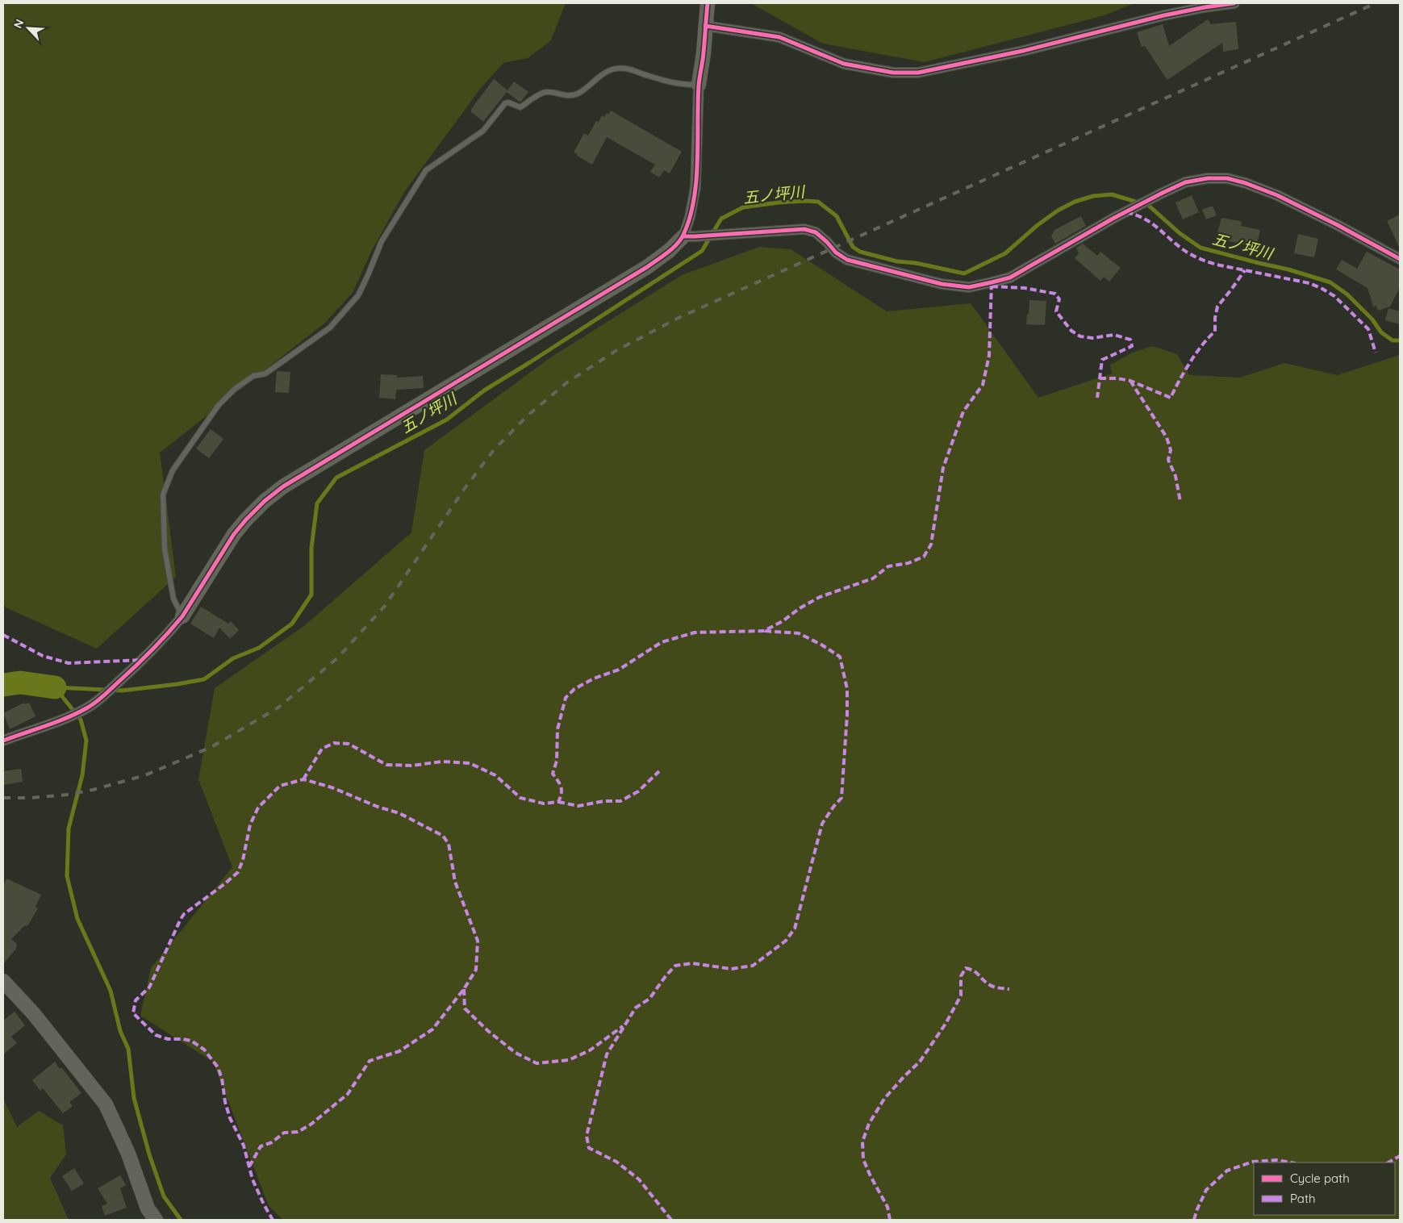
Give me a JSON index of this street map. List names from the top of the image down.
{
  "water": ["五ノ坪川"],
  "legend": ["Cycle path", "Path"],
  "north": "top left"
}
